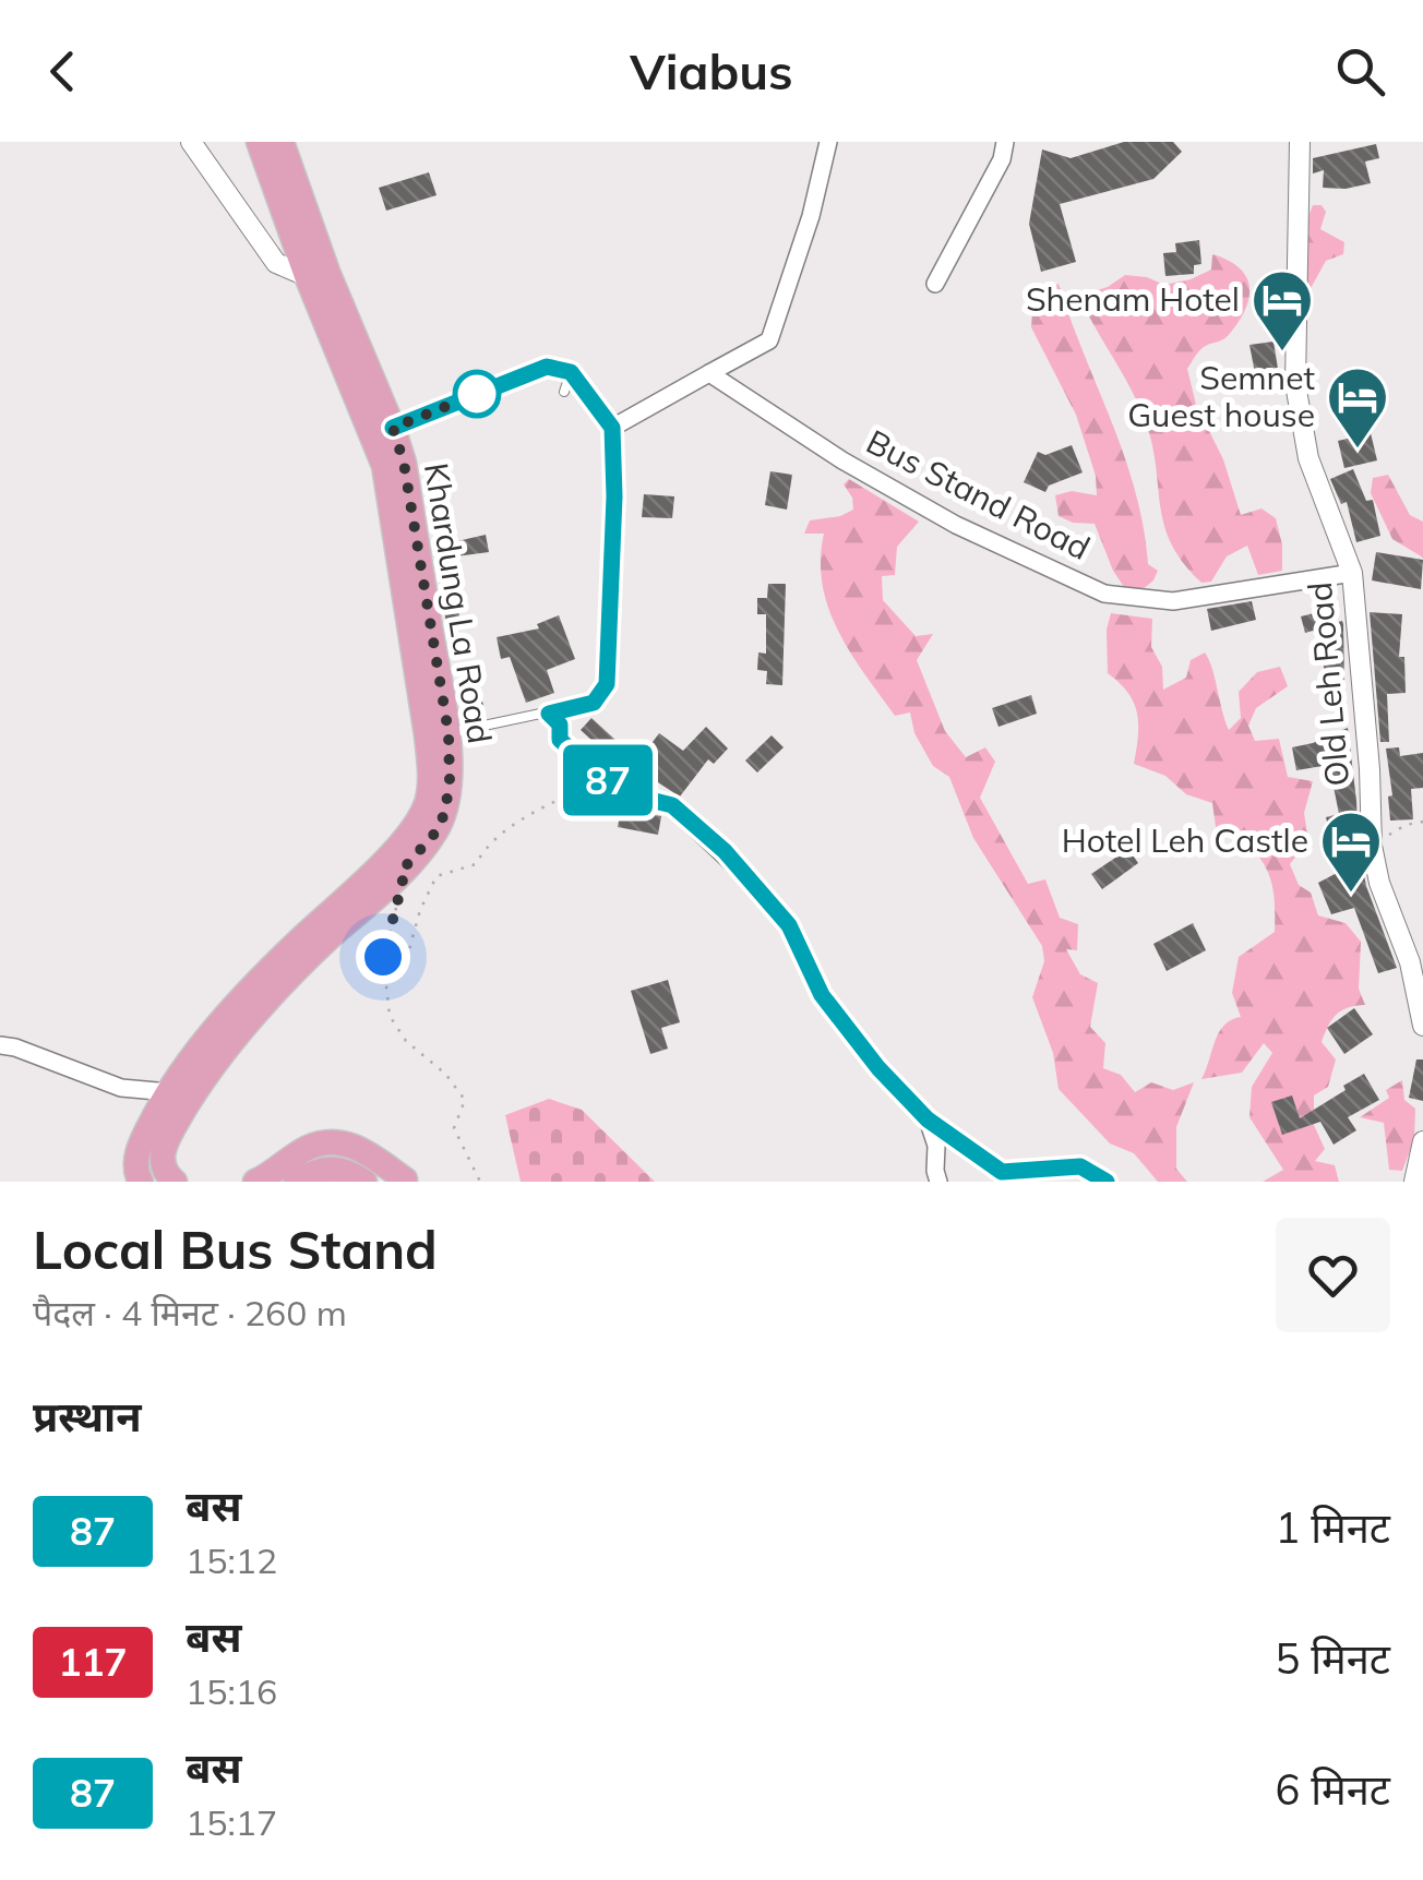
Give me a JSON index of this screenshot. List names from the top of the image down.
{
  "streets": {
    "main road": ["Khardung La Road"],
    "street": ["Bus Stand Road", "Old Leh Road"]
  },
  "crossings": [
    ["Bus Stand Road", "Old Leh Road"]
  ],
  "places": {
    "hotel": ["Shenam Hotel", "Semnet Guest house", "Hotel Leh Castle"]
  },
  "lines": ["bus line 87"],
  "page": {
    "header": "Viabus",
    "on_map": "87",
    "heading": [
      ["Local Bus Stand", "पैदल · 4 मिनट · 260 m"],
      "प्रस्थान"
    ],
    "list": [
      {
        "mark": "87",
        "name": "बस",
        "note": "15:12",
        "value": "1 मिनट"
      },
      {
        "mark": "117",
        "name": "बस",
        "note": "15:16",
        "value": "5 मिनट"
      },
      {
        "mark": "87",
        "name": "बस",
        "note": "15:17",
        "value": "6 मिनट"
      }
    ]
  }
}
